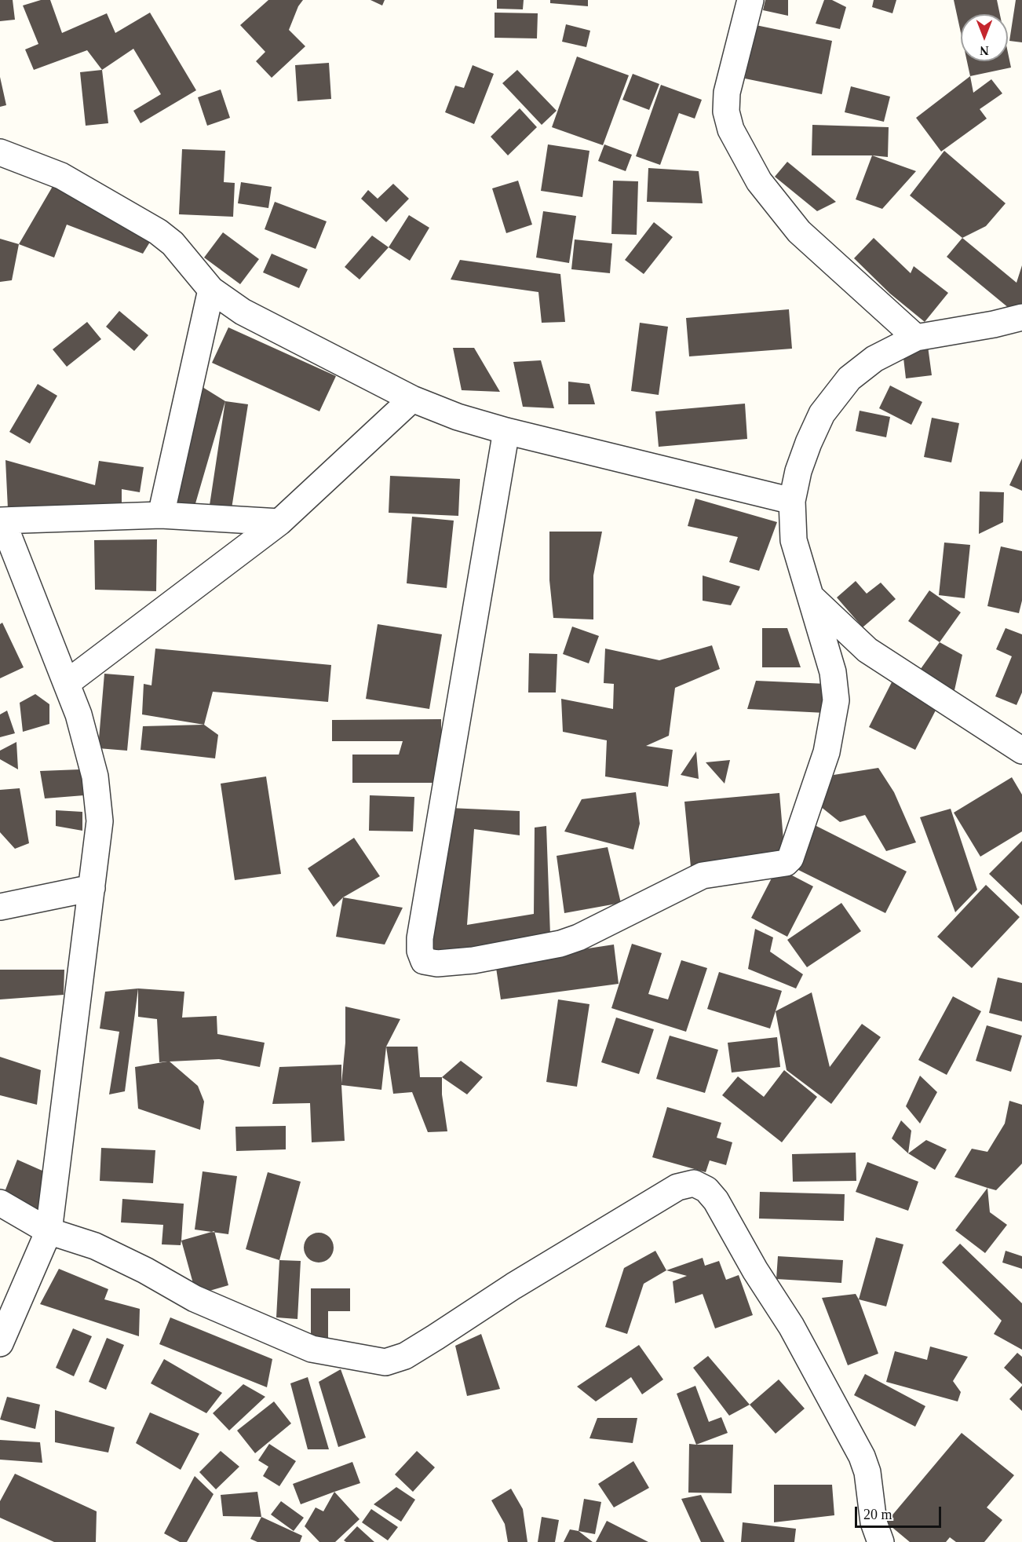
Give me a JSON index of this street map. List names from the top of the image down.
{
  "scale_bar": "20 m",
  "north": "bottom"
}
